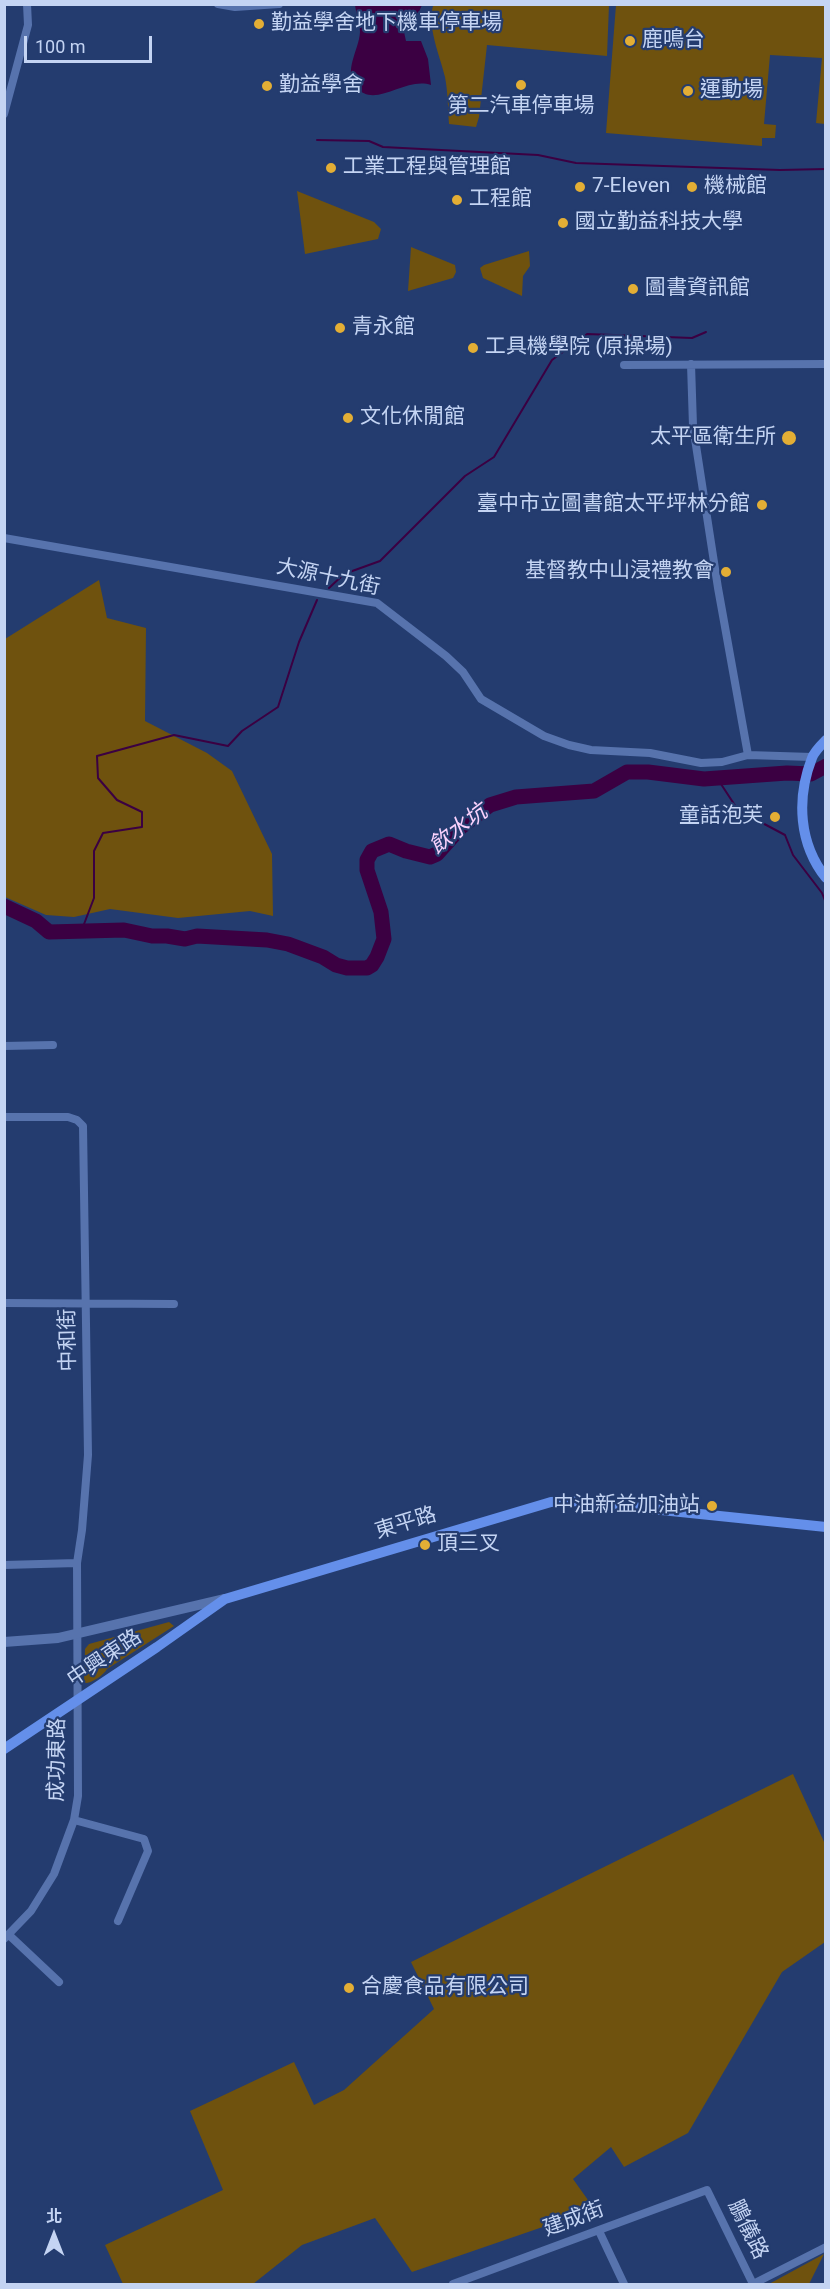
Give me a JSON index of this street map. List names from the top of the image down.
{
  "streets": {
    "main road": ["東平路", "中興東路"],
    "street": [
      "大源十九街",
      "中和街",
      "成功東路",
      "建成街",
      "鵬儀路"
    ]
  },
  "crossings": [
    ["中和街", "東平路"],
    ["中和街", "成功東路"],
    ["東平路", "中興東路"],
    ["東平路", "成功東路"],
    ["中興東路", "成功東路"],
    ["建成街", "鵬儀路"]
  ],
  "water": ["飲水坑"],
  "places": [
    "勤益學舍地下機車停車場",
    "鹿鳴台",
    "第二汽車停車場",
    "勤益學舍",
    "運動場",
    "工業工程與管理館",
    "7-Eleven",
    "機械館",
    "工程館",
    "國立勤益科技大學",
    "圖書資訊館",
    "青永館",
    "工具機學院 (原操場)",
    "文化休閒館",
    "太平區衛生所",
    "臺中市立圖書館太平坪林分館",
    "基督教中山浸禮教會",
    "童話泡芙",
    "中油新益加油站",
    "頂三叉",
    "合慶食品有限公司"
  ],
  "scale_bar": "100 m",
  "north": "top"
}
